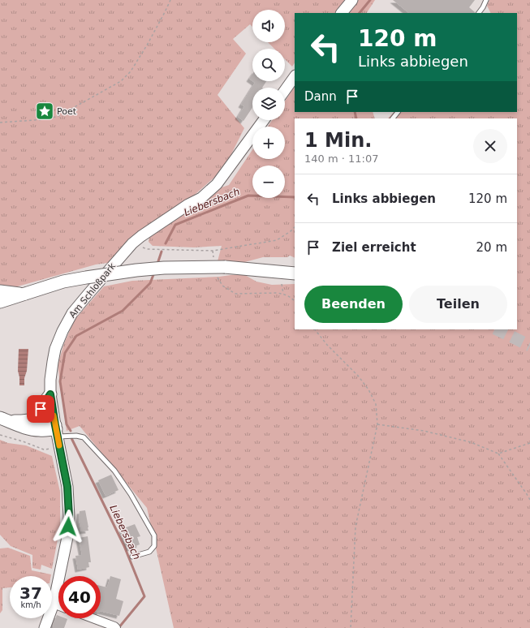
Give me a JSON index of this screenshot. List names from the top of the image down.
{
  "streets": {
    "street": ["Am Schloßpark"]
  },
  "water": ["Liebersbach"],
  "places": {
    "place": ["Poet"]
  },
  "page": {
    "map_buttons": ["+", "−"],
    "turn": ["120 m", "Links abbiegen"],
    "then": "Dann",
    "heading": ["1 Min.", "140 m · 11:07"],
    "list": [
      {
        "name": "Links abbiegen",
        "value": "120 m"
      },
      {
        "name": "Ziel erreicht",
        "value": "20 m"
      }
    ],
    "buttons": ["Beenden", "Teilen"],
    "speed": "37 km/h",
    "limit": "40"
  }
}
